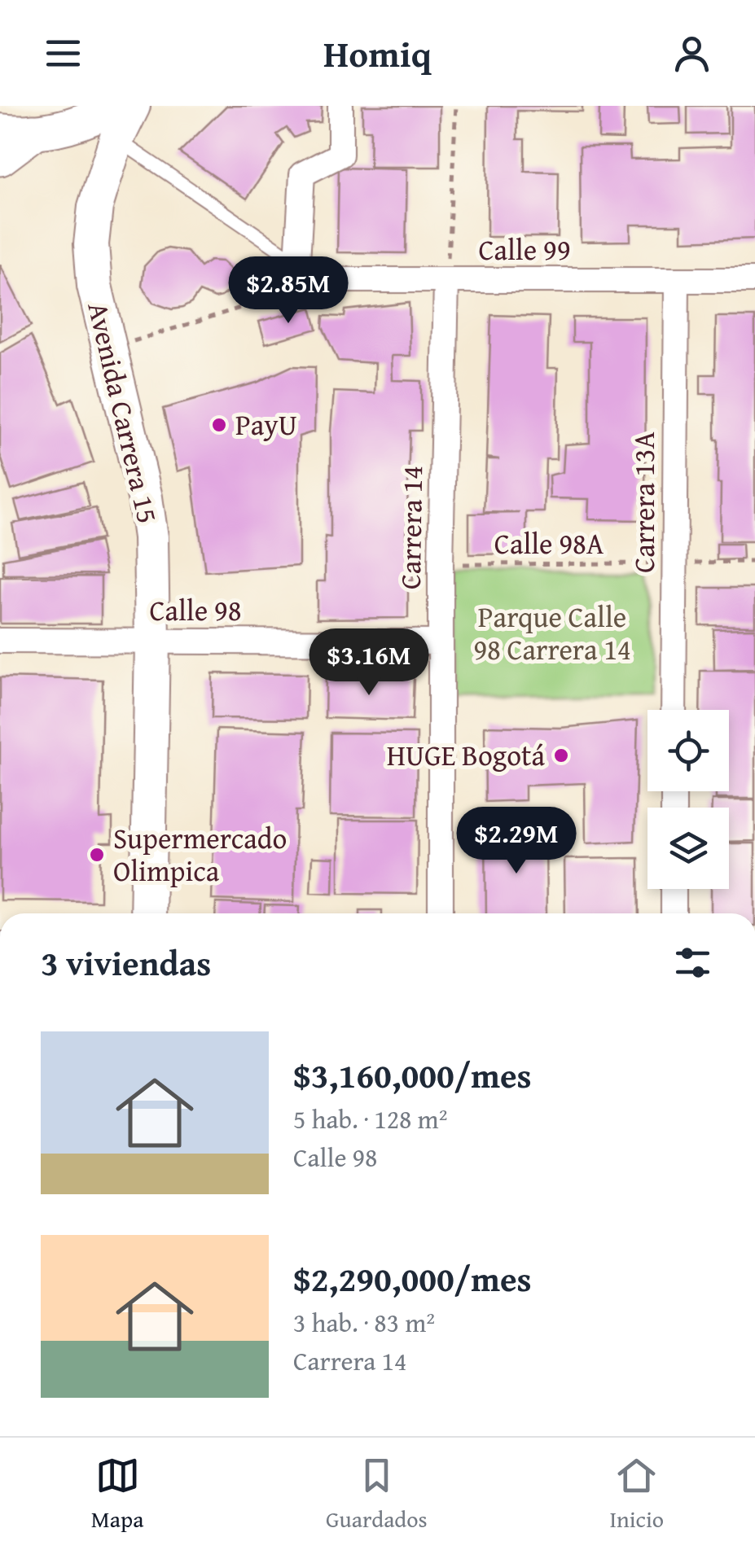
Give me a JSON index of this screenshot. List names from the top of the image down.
{
  "streets": {
    "main road": ["Avenida Carrera 15"],
    "street": [
      "Calle 99",
      "Carrera 13A",
      "Carrera 14",
      "Calle 98"
    ],
    "path": ["Calle 98A"]
  },
  "crossings": [
    ["Calle 99", "Carrera 13A"],
    ["Calle 99", "Carrera 14"],
    ["Avenida Carrera 15", "Calle 98"],
    ["Carrera 13A", "Calle 98A"],
    ["Carrera 14", "Calle 98A"],
    ["Carrera 14", "Calle 98"]
  ],
  "parks": ["Parque Calle 98 Carrera 14"],
  "places": ["PayU", "HUGE Bogotá", "Supermercado Olimpica"],
  "page": {
    "header": "Homiq",
    "price": ["$2.85M", "$3.16M", "$2.29M"],
    "heading": "3 viviendas",
    "list": [
      {
        "name": "$3,160,000/mes",
        "note": "5 hab. · 128 m² · Calle 98"
      },
      {
        "name": "$2,290,000/mes",
        "note": "3 hab. · 83 m² · Carrera 14"
      }
    ],
    "tabs": ["Mapa", "Guardados", "Inicio"]
  }
}
